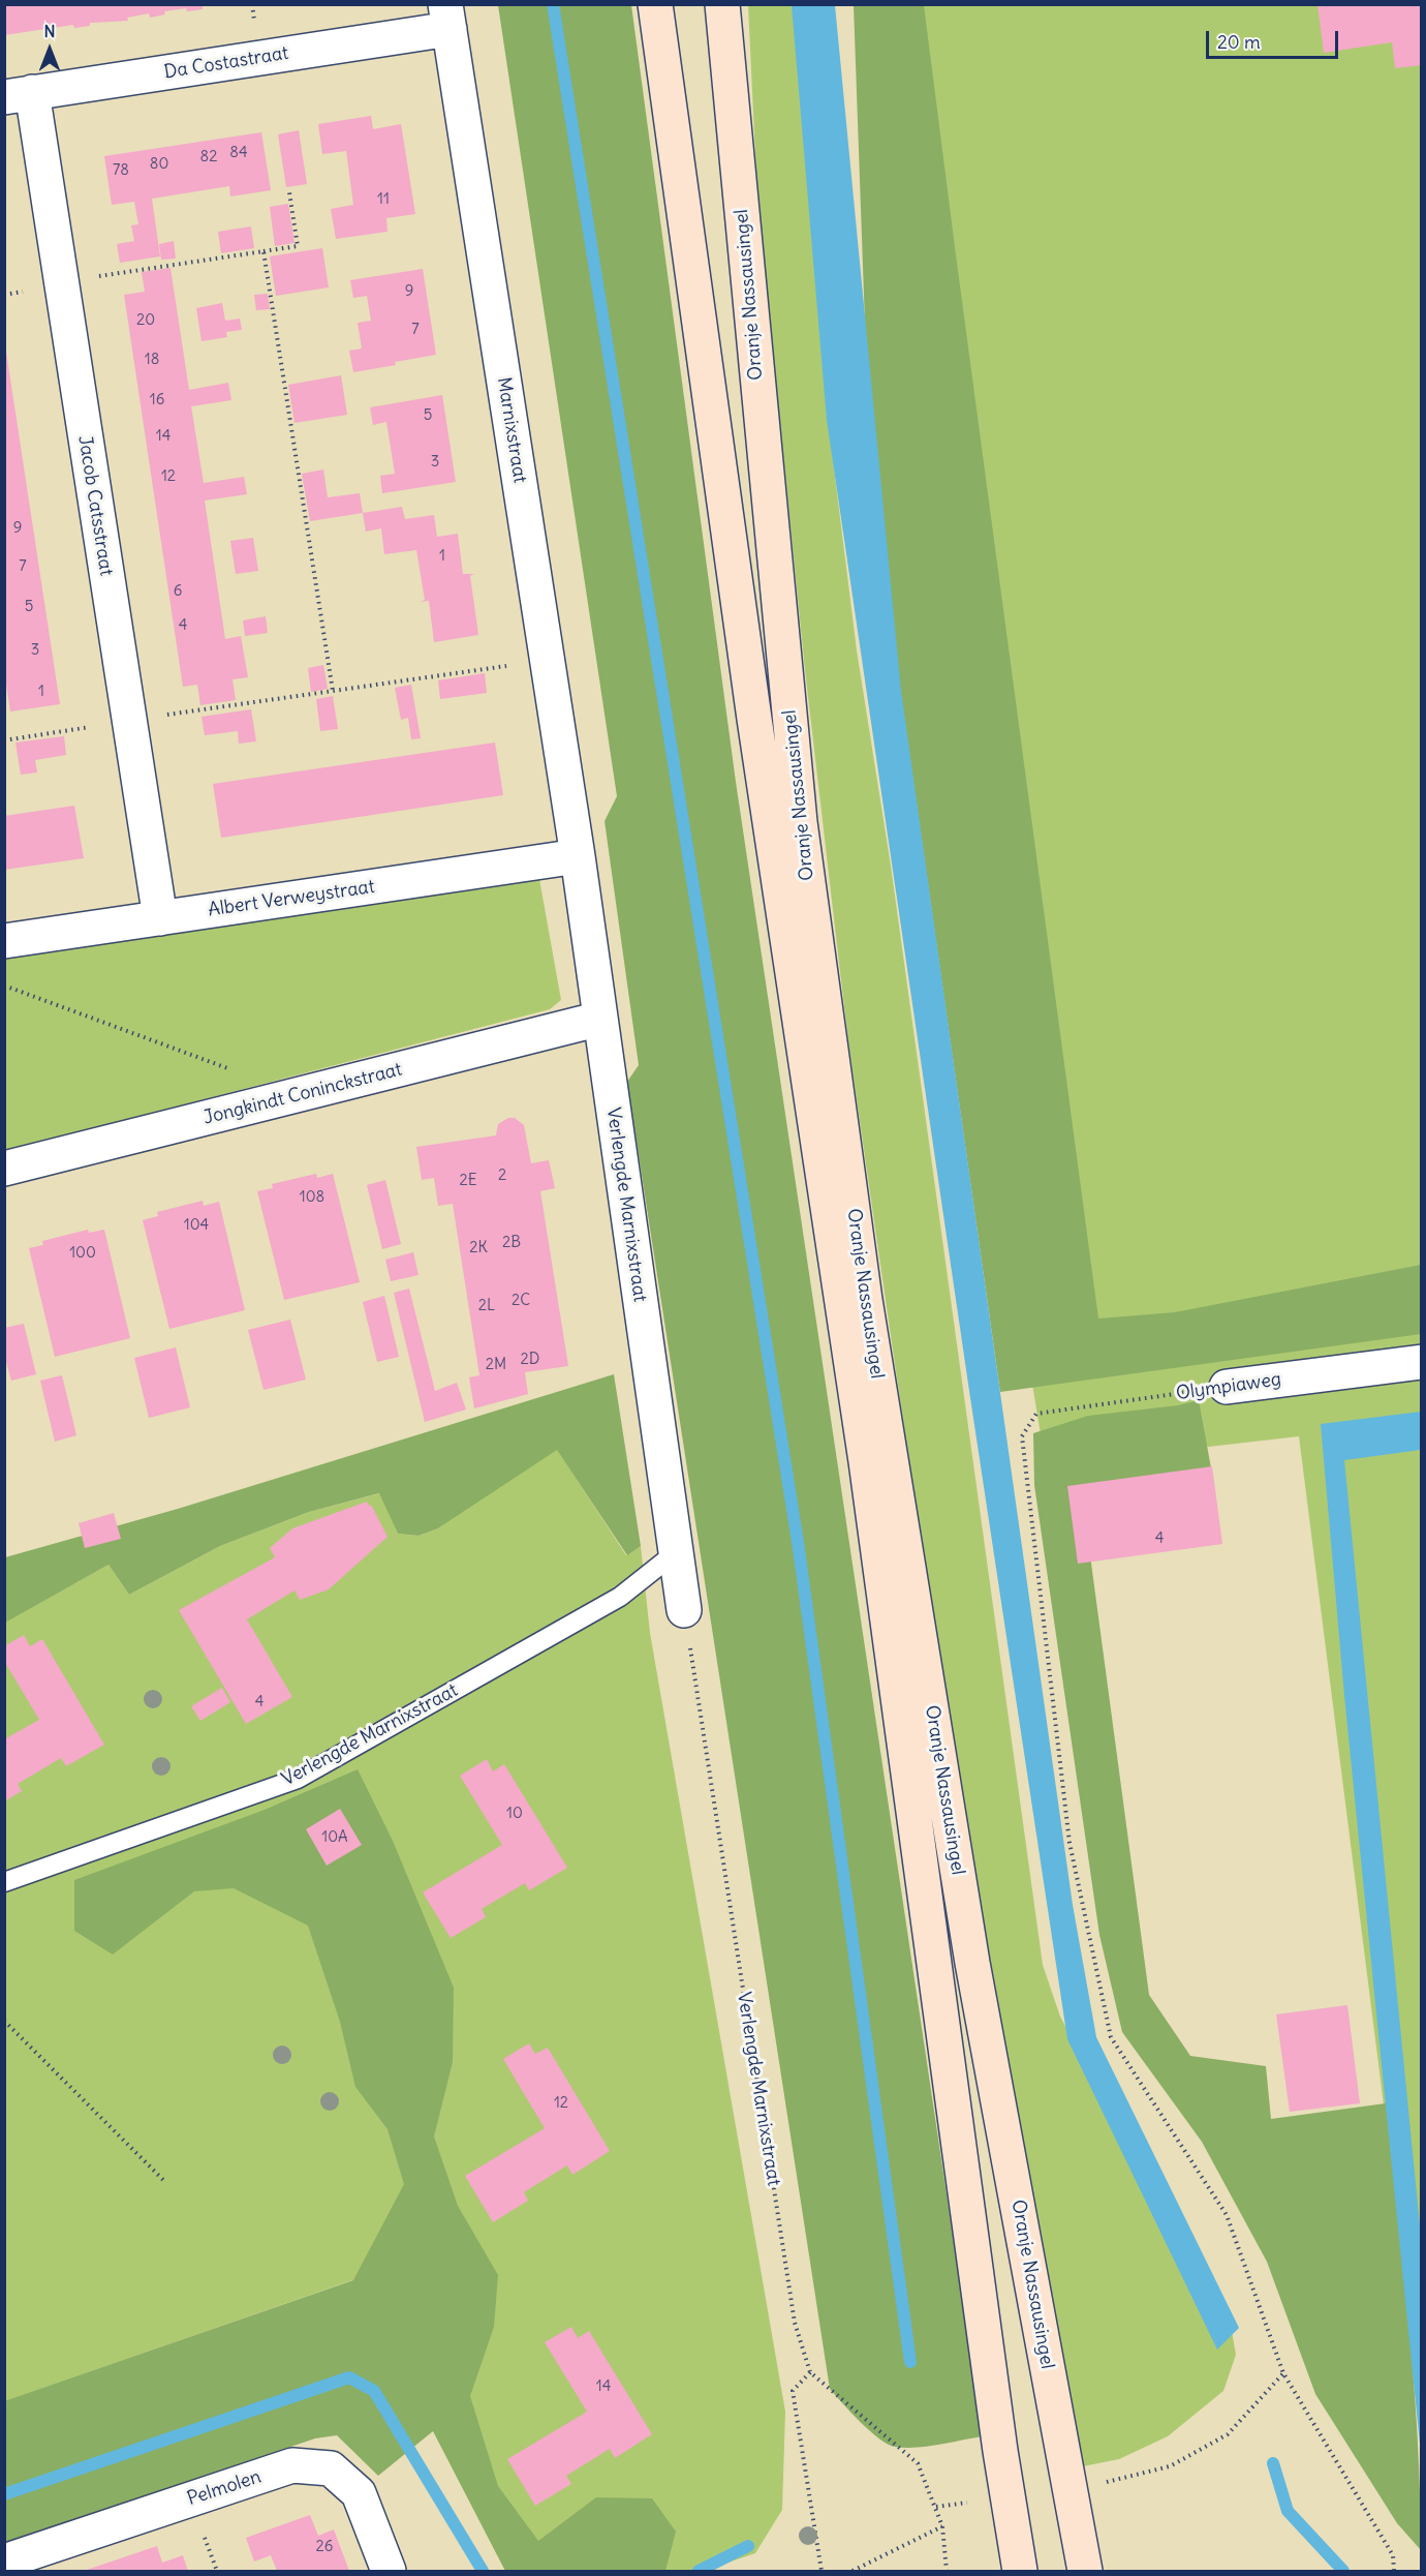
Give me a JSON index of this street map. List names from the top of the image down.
{
  "streets": {
    "main road": ["Oranje Nassausingel"],
    "street": [
      "Da Costastraat",
      "Marnixstraat",
      "Jacob Catsstraat",
      "Albert Verweystraat",
      "Jongkindt Coninckstraat",
      "Verlengde Marnixstraat",
      "Olympiaweg",
      "Pelmolen"
    ]
  },
  "crossings": [
    ["Da Costastraat", "Marnixstraat"],
    ["Da Costastraat", "Jacob Catsstraat"],
    ["Marnixstraat", "Albert Verweystraat"],
    ["Marnixstraat", "Verlengde Marnixstraat"],
    ["Jacob Catsstraat", "Albert Verweystraat"],
    ["Albert Verweystraat", "Verlengde Marnixstraat"],
    ["Jongkindt Coninckstraat", "Verlengde Marnixstraat"]
  ],
  "house_numbers": [
    "84",
    "82",
    "80",
    "78",
    "11",
    "9",
    "20",
    "7",
    "18",
    "16",
    "5",
    "14",
    "3",
    "12",
    "9",
    "1",
    "7",
    "6",
    "5",
    "4",
    "3",
    "1",
    "2",
    "2E",
    "108",
    "104",
    "2B",
    "2K",
    "100",
    "2C",
    "2L",
    "2D",
    "2M",
    "4",
    "4",
    "10",
    "10A",
    "12",
    "14",
    "26"
  ],
  "scale_bar": "20 m",
  "north": "top"
}
